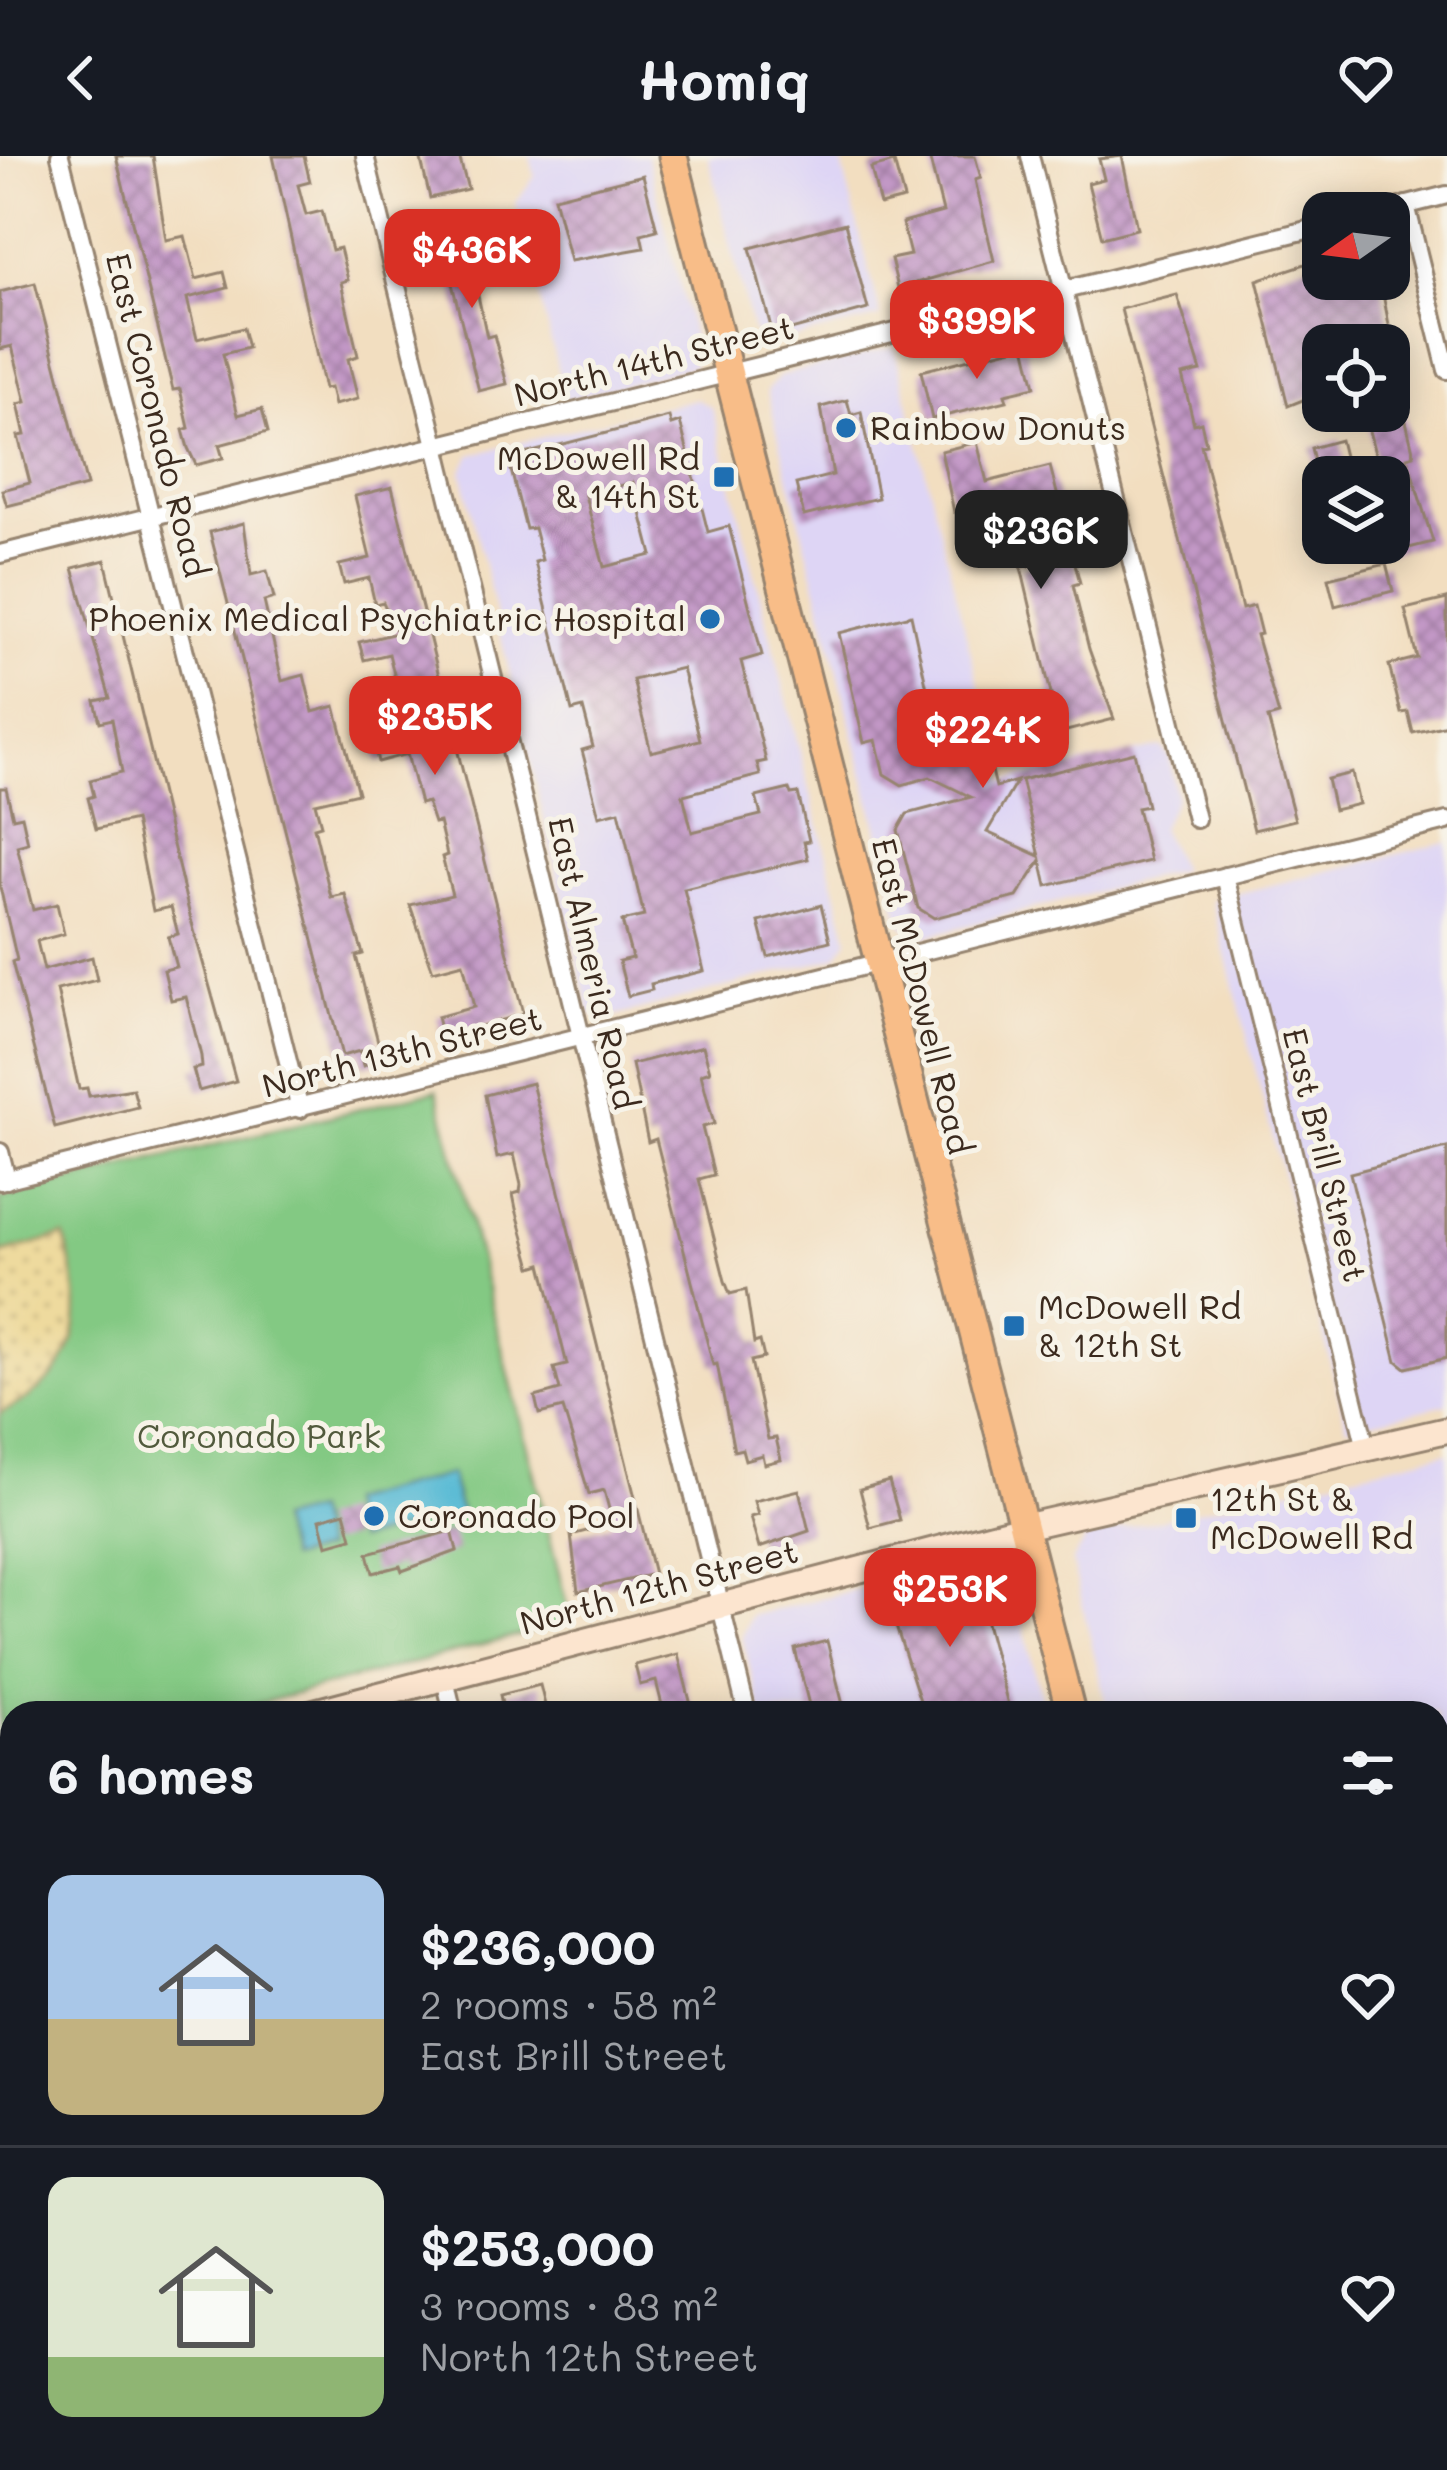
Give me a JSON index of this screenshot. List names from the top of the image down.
{
  "streets": {
    "main road": ["East McDowell Road"],
    "street": [
      "North 14th Street",
      "East Coronado Road",
      "East Almeria Road",
      "North 13th Street",
      "East Brill Street",
      "North 12th Street"
    ]
  },
  "crossings": [
    ["North 14th Street", "East Coronado Road"],
    ["North 14th Street", "East Almeria Road"],
    ["North 14th Street", "East McDowell Road"],
    ["East Coronado Road", "North 13th Street"],
    ["East Almeria Road", "North 13th Street"],
    ["East Almeria Road", "North 12th Street"],
    ["East McDowell Road", "North 13th Street"],
    ["East McDowell Road", "North 12th Street"],
    ["North 13th Street", "East Brill Street"],
    ["East Brill Street", "North 12th Street"]
  ],
  "parks": ["Coronado Park"],
  "places": {
    "other": ["Rainbow Donuts", "Phoenix Medical Psychiatric Hospital", "Coronado Pool"],
    "transit": ["McDowell Rd & 14th St", "McDowell Rd & 12th St", "12th St & McDowell Rd"]
  },
  "north": "left",
  "page": {
    "header": "Homiq",
    "price": [
      "$436K",
      "$399K",
      "$236K",
      "$235K",
      "$224K",
      "$253K"
    ],
    "heading": "6 homes",
    "list": [
      {
        "name": "$236,000",
        "note": "2 rooms · 58 m² · East Brill Street"
      },
      {
        "name": "$253,000",
        "note": "3 rooms · 83 m² · North 12th Street"
      }
    ]
  }
}
